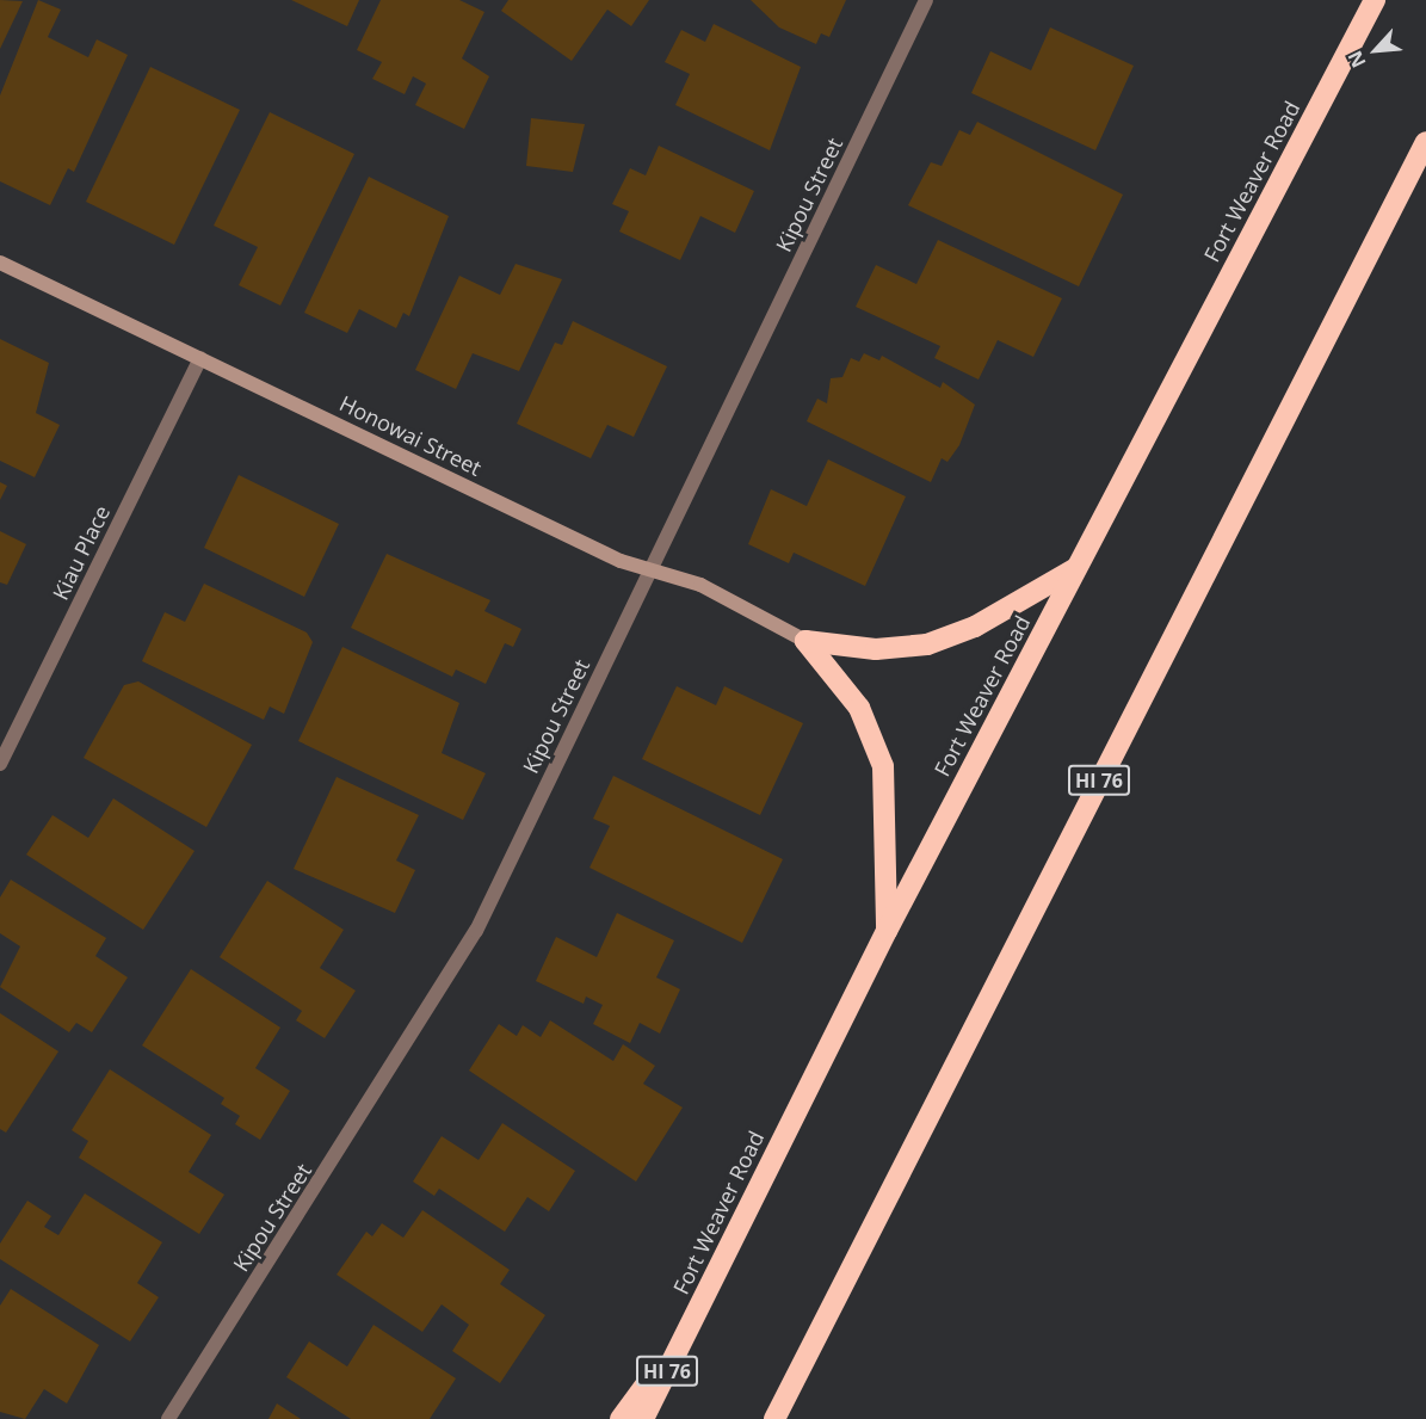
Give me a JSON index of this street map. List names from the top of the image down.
{
  "streets": {
    "highway": ["Fort Weaver Road", "HI 76"],
    "street": ["Kipou Street", "Honowai Street", "Kiau Place"]
  },
  "crossings": [
    ["Kipou Street", "Honowai Street"],
    ["Honowai Street", "Kiau Place"]
  ],
  "north": "bottom left"
}
